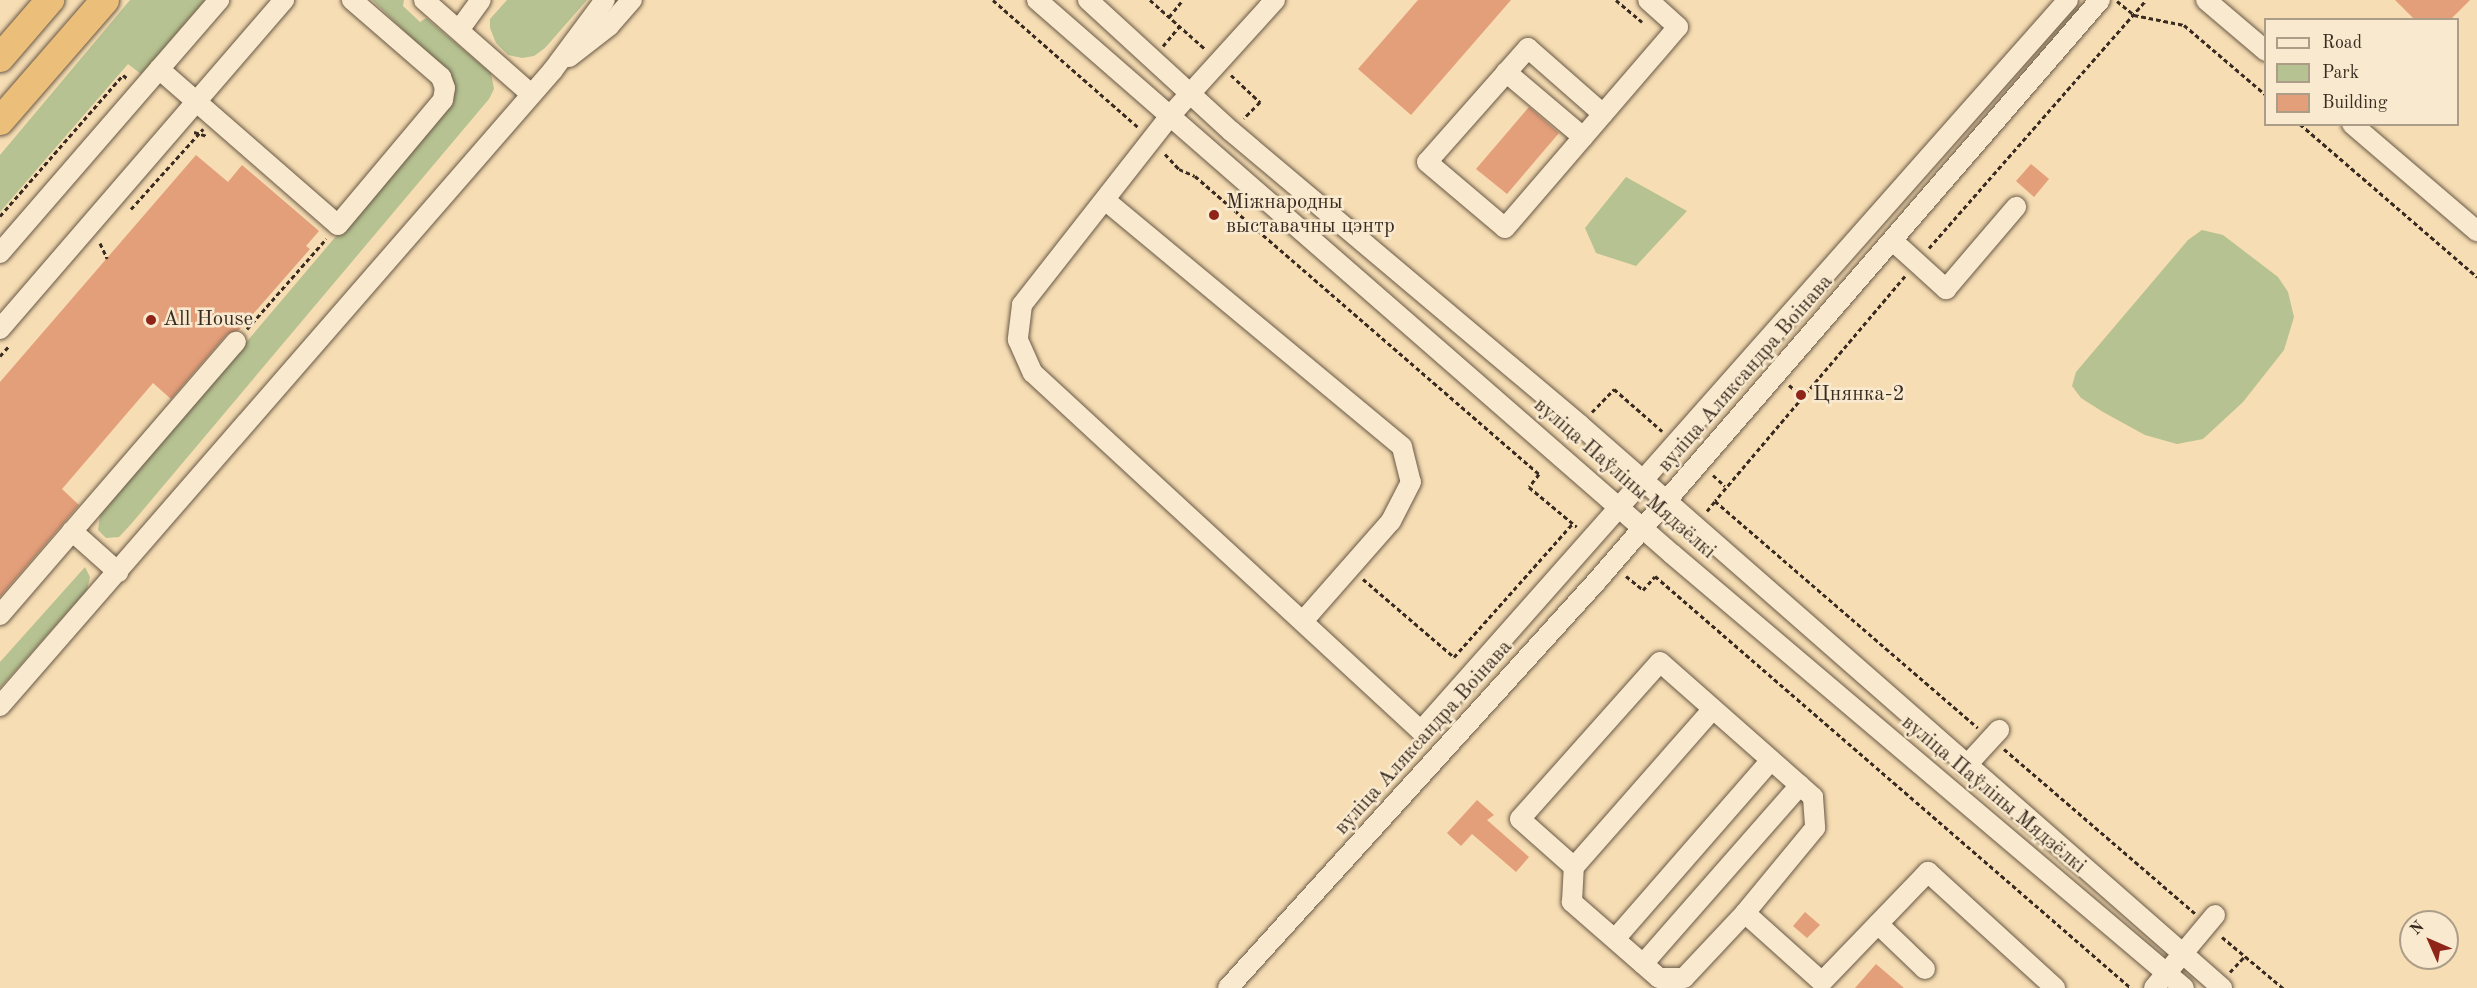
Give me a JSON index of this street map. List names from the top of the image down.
{
  "streets": {
    "street": ["вуліца Аляксандра Воінава", "вуліца Паўліны Мядзёлкі"]
  },
  "crossings": [
    ["вуліца Аляксандра Воінава", "вуліца Паўліны Мядзёлкі"]
  ],
  "places": ["Міжнародны выставачны цэнтр", "All House", "Цнянка-2"],
  "legend": ["Road", "Park", "Building"],
  "north": "top left"
}
